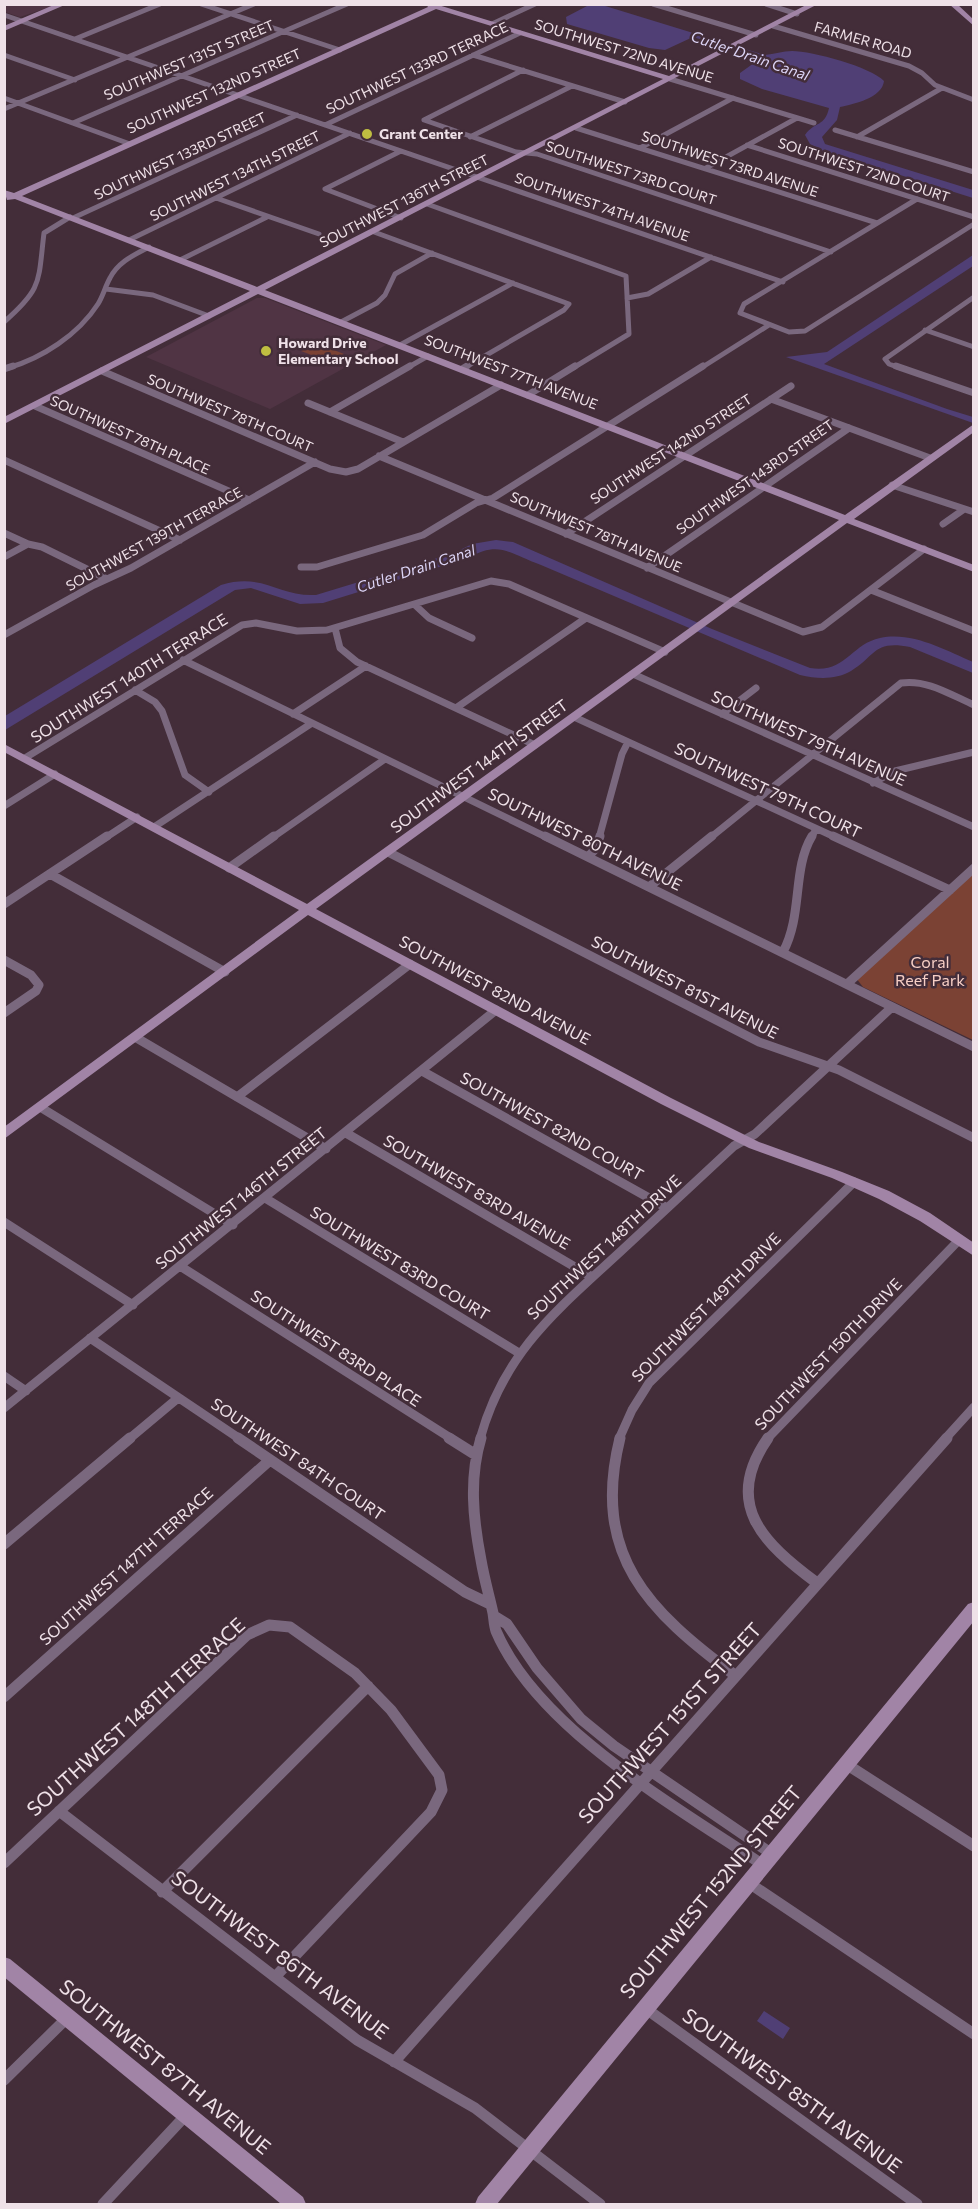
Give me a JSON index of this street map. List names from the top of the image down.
{
  "streets": {
    "street": [
      "FARMER ROAD",
      "SOUTHWEST 72ND AVENUE",
      "SOUTHWEST 131ST STREET",
      "SOUTHWEST 133RD TERRACE",
      "SOUTHWEST 132ND STREET",
      "SOUTHWEST 133RD STREET",
      "SOUTHWEST 73RD AVENUE",
      "SOUTHWEST 72ND COURT",
      "SOUTHWEST 73RD COURT",
      "SOUTHWEST 134TH STREET",
      "SOUTHWEST 136TH STREET",
      "SOUTHWEST 74TH AVENUE",
      "SOUTHWEST 77TH AVENUE",
      "SOUTHWEST 78TH COURT",
      "SOUTHWEST 78TH PLACE",
      "SOUTHWEST 142ND STREET",
      "SOUTHWEST 143RD STREET",
      "SOUTHWEST 78TH AVENUE",
      "SOUTHWEST 139TH TERRACE",
      "SOUTHWEST 140TH TERRACE",
      "SOUTHWEST 79TH AVENUE",
      "SOUTHWEST 144TH STREET",
      "SOUTHWEST 79TH COURT",
      "SOUTHWEST 80TH AVENUE",
      "SOUTHWEST 81ST AVENUE",
      "SOUTHWEST 82ND AVENUE",
      "SOUTHWEST 82ND COURT",
      "SOUTHWEST 83RD AVENUE",
      "SOUTHWEST 146TH STREET",
      "SOUTHWEST 148TH DRIVE",
      "SOUTHWEST 83RD COURT",
      "SOUTHWEST 149TH DRIVE",
      "SOUTHWEST 83RD PLACE",
      "SOUTHWEST 150TH DRIVE",
      "SOUTHWEST 84TH COURT",
      "SOUTHWEST 147TH TERRACE",
      "SOUTHWEST 148TH TERRACE",
      "SOUTHWEST 151ST STREET",
      "SOUTHWEST 152ND STREET",
      "SOUTHWEST 86TH AVENUE",
      "SOUTHWEST 87TH AVENUE",
      "SOUTHWEST 85TH AVENUE"
    ]
  },
  "crossings": [
    ["FARMER ROAD", "SOUTHWEST 136TH STREET"],
    ["SOUTHWEST 72ND AVENUE", "SOUTHWEST 133RD TERRACE"],
    ["SOUTHWEST 72ND AVENUE", "SOUTHWEST 132ND STREET"],
    ["SOUTHWEST 72ND AVENUE", "SOUTHWEST 136TH STREET"],
    ["SOUTHWEST 131ST STREET", "SOUTHWEST 74TH AVENUE"],
    ["SOUTHWEST 133RD TERRACE", "SOUTHWEST 74TH AVENUE"],
    ["SOUTHWEST 132ND STREET", "SOUTHWEST 74TH AVENUE"],
    ["SOUTHWEST 132ND STREET", "SOUTHWEST 77TH AVENUE"],
    ["SOUTHWEST 133RD STREET", "SOUTHWEST 74TH AVENUE"],
    ["SOUTHWEST 133RD STREET", "SOUTHWEST 77TH AVENUE"],
    ["SOUTHWEST 73RD AVENUE", "SOUTHWEST 136TH STREET"],
    ["SOUTHWEST 73RD COURT", "SOUTHWEST 136TH STREET"],
    ["SOUTHWEST 134TH STREET", "SOUTHWEST 74TH AVENUE"],
    ["SOUTHWEST 134TH STREET", "SOUTHWEST 77TH AVENUE"],
    ["SOUTHWEST 136TH STREET", "SOUTHWEST 74TH AVENUE"],
    ["SOUTHWEST 136TH STREET", "SOUTHWEST 77TH AVENUE"],
    ["SOUTHWEST 136TH STREET", "SOUTHWEST 78TH COURT"],
    ["SOUTHWEST 136TH STREET", "SOUTHWEST 78TH PLACE"],
    ["SOUTHWEST 77TH AVENUE", "SOUTHWEST 142ND STREET"],
    ["SOUTHWEST 77TH AVENUE", "SOUTHWEST 143RD STREET"],
    ["SOUTHWEST 77TH AVENUE", "SOUTHWEST 144TH STREET"],
    ["SOUTHWEST 78TH COURT", "SOUTHWEST 78TH AVENUE"],
    ["SOUTHWEST 78TH COURT", "SOUTHWEST 139TH TERRACE"],
    ["SOUTHWEST 78TH PLACE", "SOUTHWEST 139TH TERRACE"],
    ["SOUTHWEST 142ND STREET", "SOUTHWEST 78TH AVENUE"],
    ["SOUTHWEST 143RD STREET", "SOUTHWEST 78TH AVENUE"],
    ["SOUTHWEST 78TH AVENUE", "SOUTHWEST 144TH STREET"],
    ["SOUTHWEST 140TH TERRACE", "SOUTHWEST 80TH AVENUE"],
    ["SOUTHWEST 140TH TERRACE", "SOUTHWEST 82ND AVENUE"],
    ["SOUTHWEST 79TH AVENUE", "SOUTHWEST 144TH STREET"],
    ["SOUTHWEST 144TH STREET", "SOUTHWEST 79TH COURT"],
    ["SOUTHWEST 144TH STREET", "SOUTHWEST 80TH AVENUE"],
    ["SOUTHWEST 144TH STREET", "SOUTHWEST 81ST AVENUE"],
    ["SOUTHWEST 144TH STREET", "SOUTHWEST 82ND AVENUE"],
    ["SOUTHWEST 80TH AVENUE", "SOUTHWEST 148TH DRIVE"],
    ["SOUTHWEST 81ST AVENUE", "SOUTHWEST 148TH DRIVE"],
    ["SOUTHWEST 82ND AVENUE", "SOUTHWEST 146TH STREET"],
    ["SOUTHWEST 82ND AVENUE", "SOUTHWEST 148TH DRIVE"],
    ["SOUTHWEST 82ND AVENUE", "SOUTHWEST 149TH DRIVE"],
    ["SOUTHWEST 82ND AVENUE", "SOUTHWEST 150TH DRIVE"],
    ["SOUTHWEST 82ND COURT", "SOUTHWEST 146TH STREET"],
    ["SOUTHWEST 82ND COURT", "SOUTHWEST 148TH DRIVE"],
    ["SOUTHWEST 83RD AVENUE", "SOUTHWEST 146TH STREET"],
    ["SOUTHWEST 83RD AVENUE", "SOUTHWEST 148TH DRIVE"],
    ["SOUTHWEST 146TH STREET", "SOUTHWEST 83RD COURT"],
    ["SOUTHWEST 146TH STREET", "SOUTHWEST 83RD PLACE"],
    ["SOUTHWEST 146TH STREET", "SOUTHWEST 84TH COURT"],
    ["SOUTHWEST 148TH DRIVE", "SOUTHWEST 83RD COURT"],
    ["SOUTHWEST 148TH DRIVE", "SOUTHWEST 83RD PLACE"],
    ["SOUTHWEST 148TH DRIVE", "SOUTHWEST 84TH COURT"],
    ["SOUTHWEST 149TH DRIVE", "SOUTHWEST 151ST STREET"],
    ["SOUTHWEST 150TH DRIVE", "SOUTHWEST 151ST STREET"],
    ["SOUTHWEST 84TH COURT", "SOUTHWEST 147TH TERRACE"],
    ["SOUTHWEST 148TH TERRACE", "SOUTHWEST 86TH AVENUE"],
    ["SOUTHWEST 151ST STREET", "SOUTHWEST 86TH AVENUE"],
    ["SOUTHWEST 152ND STREET", "SOUTHWEST 86TH AVENUE"],
    ["SOUTHWEST 152ND STREET", "SOUTHWEST 85TH AVENUE"]
  ],
  "water": ["Cutler Drain Canal"],
  "parks": ["Coral Reef Park"],
  "places": ["Grant Center", "Howard Drive Elementary School"]
}
